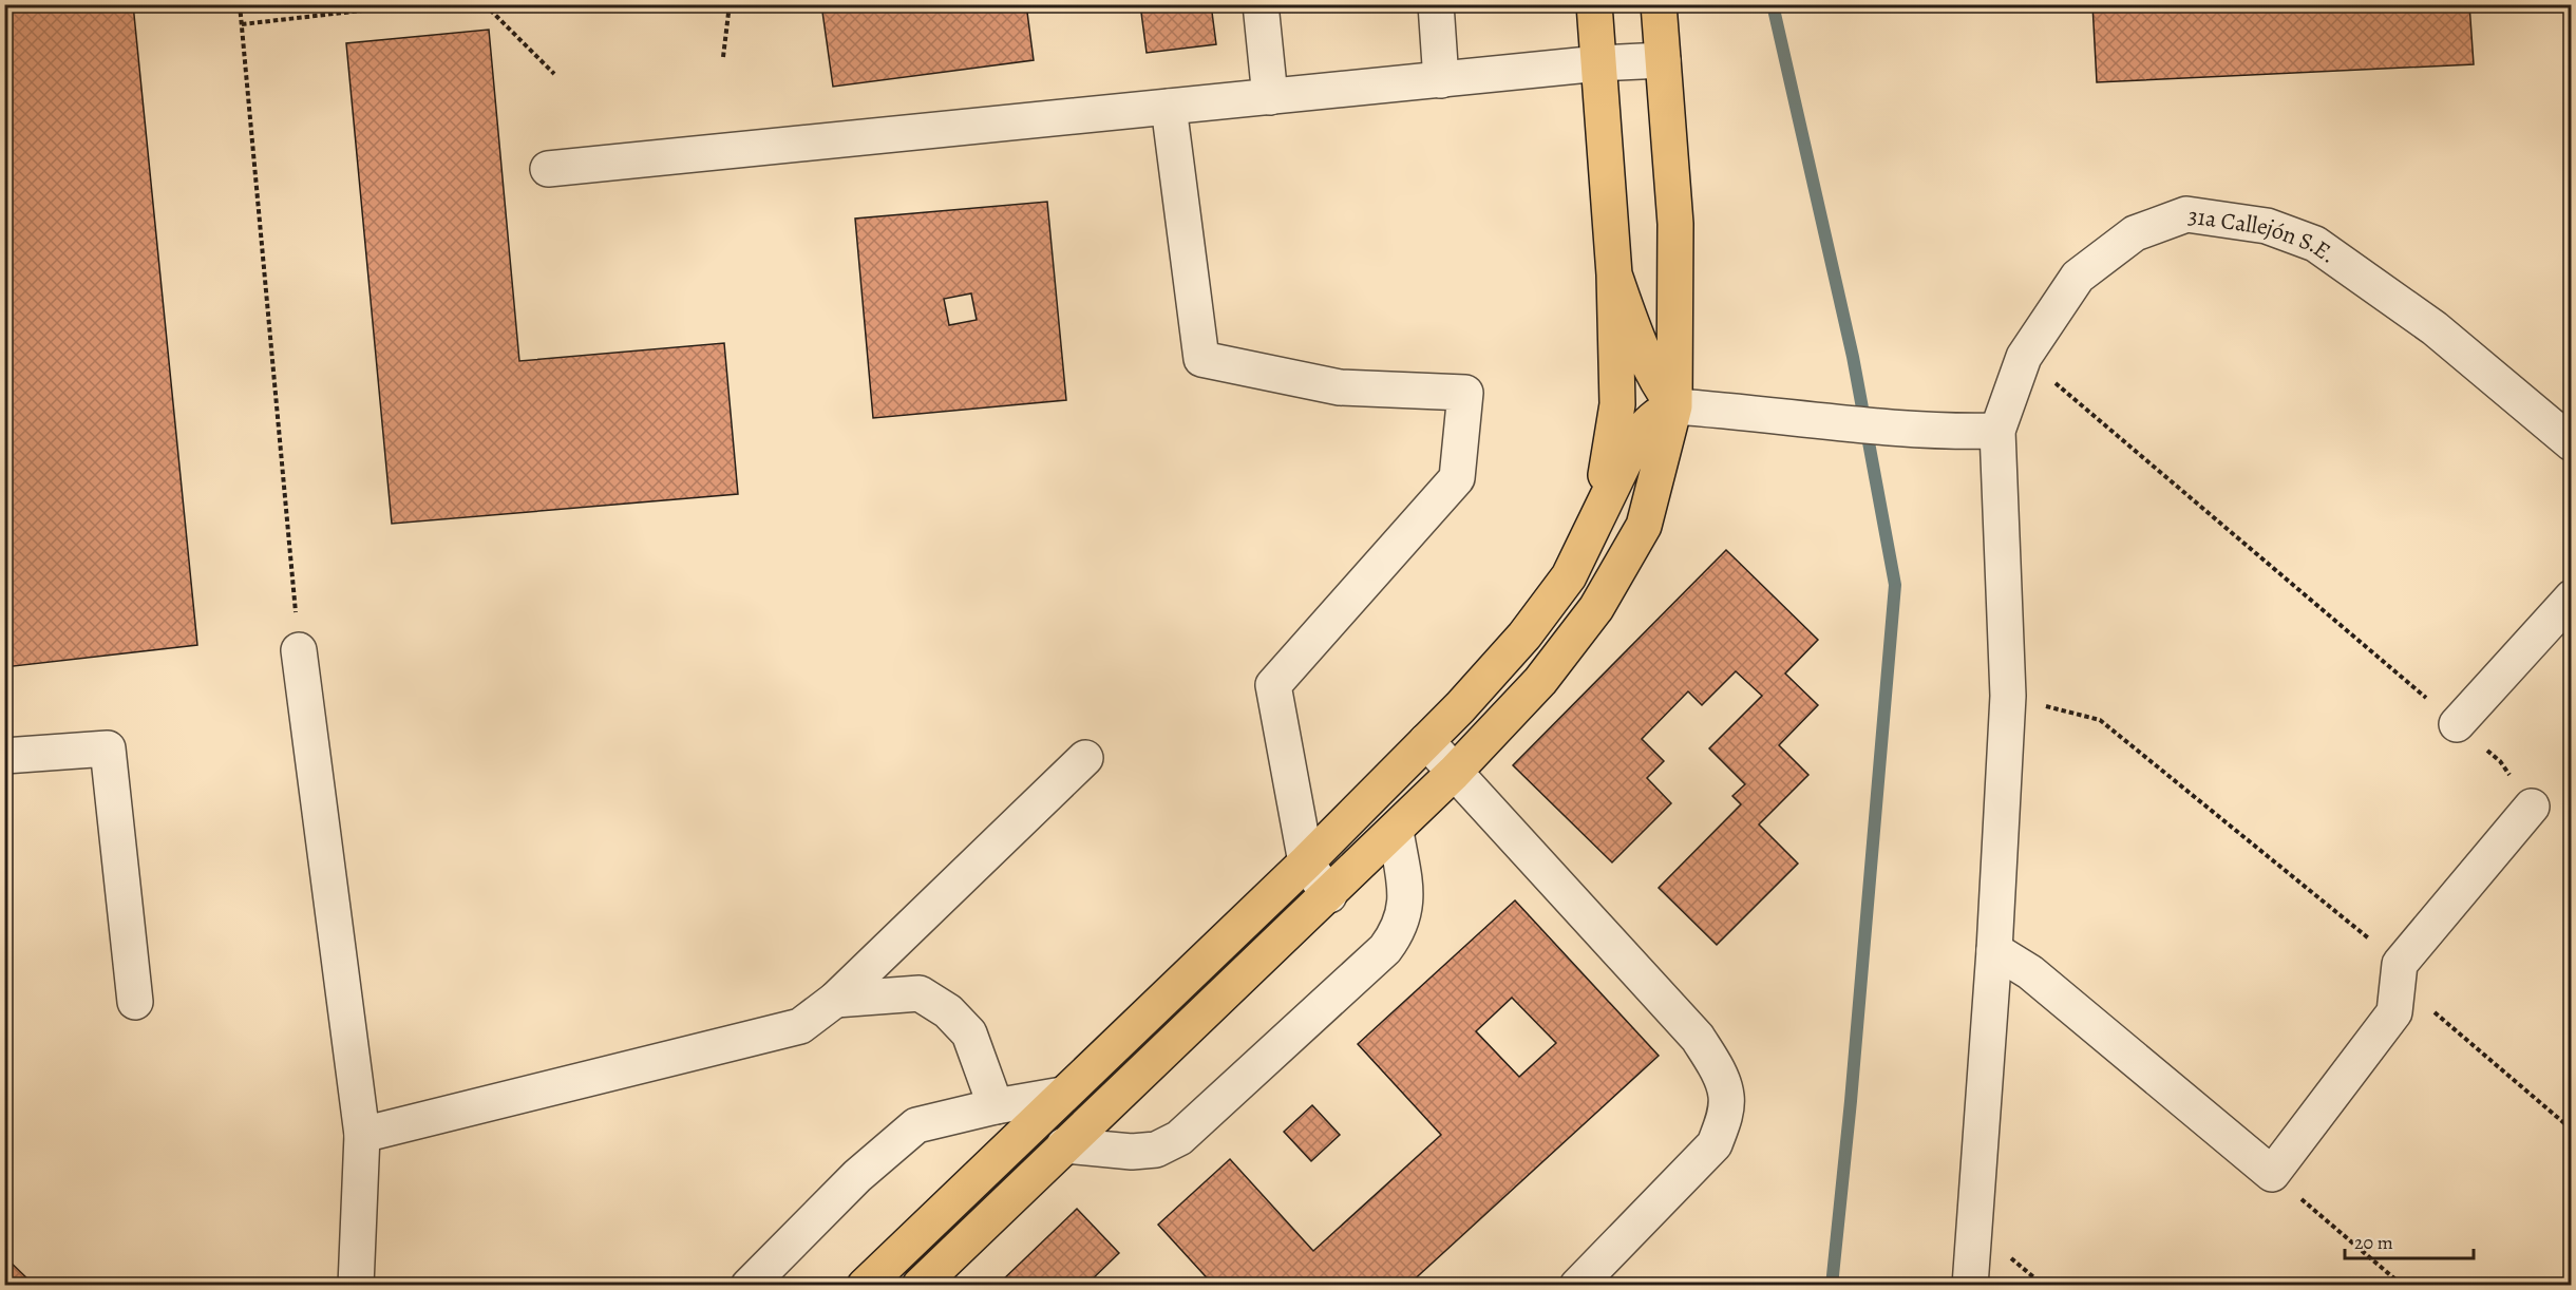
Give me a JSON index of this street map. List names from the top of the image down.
{
  "streets": {
    "street": ["31a Callejón S.E."]
  },
  "scale_bar": "20 m"
}
